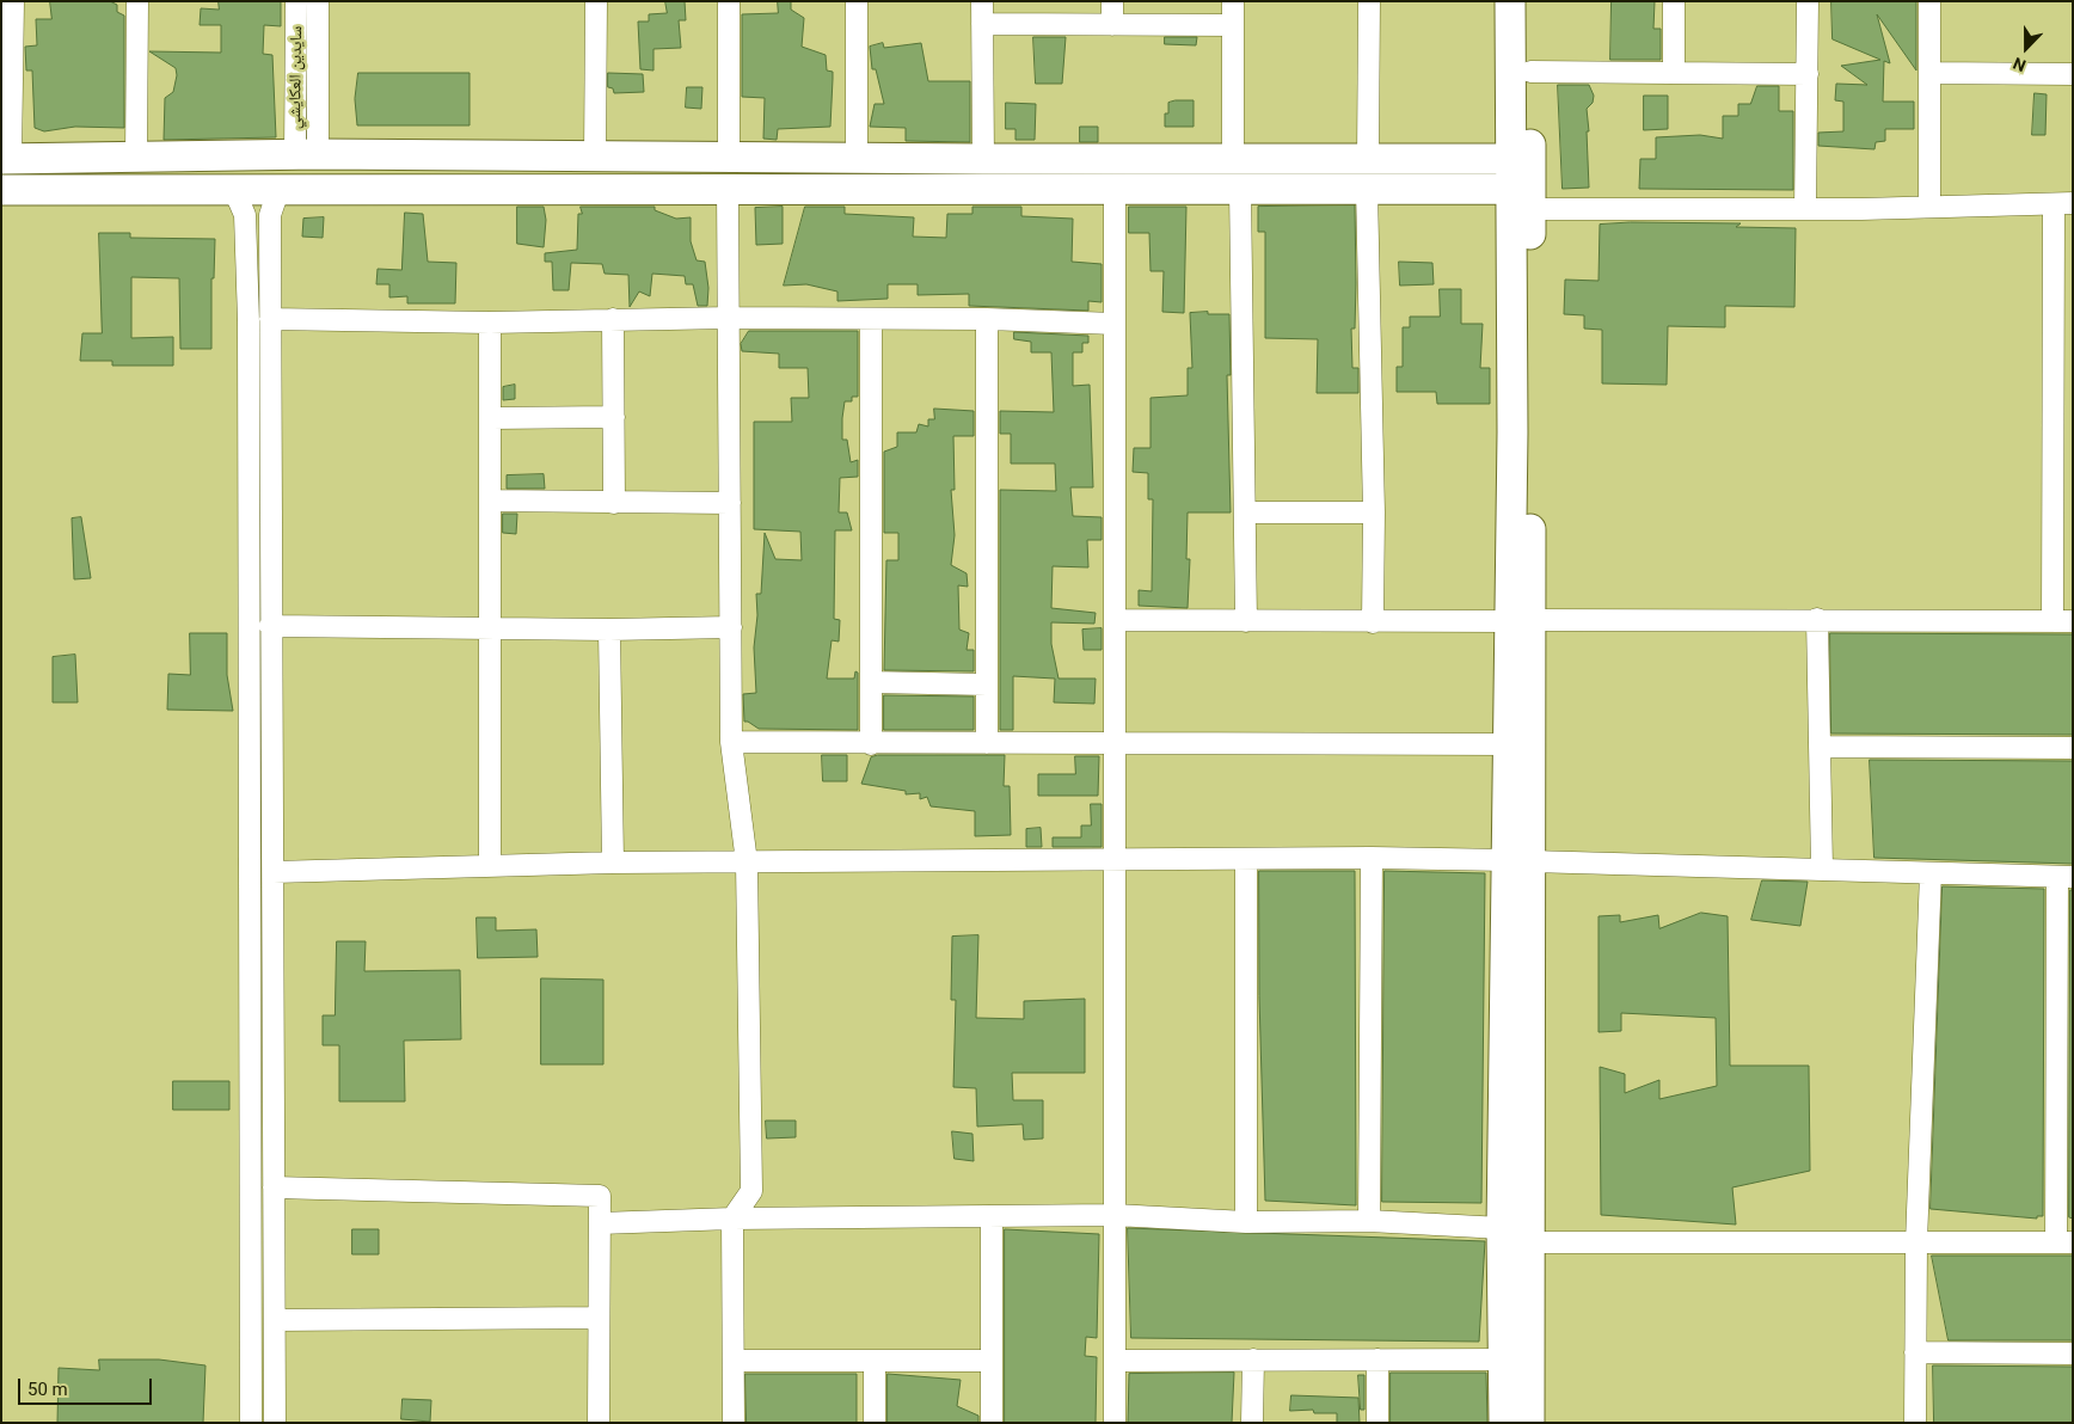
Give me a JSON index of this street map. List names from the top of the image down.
{
  "streets": {
    "street": ["سايدين العكايشي"]
  },
  "scale_bar": "50 m",
  "north": "bottom"
}
